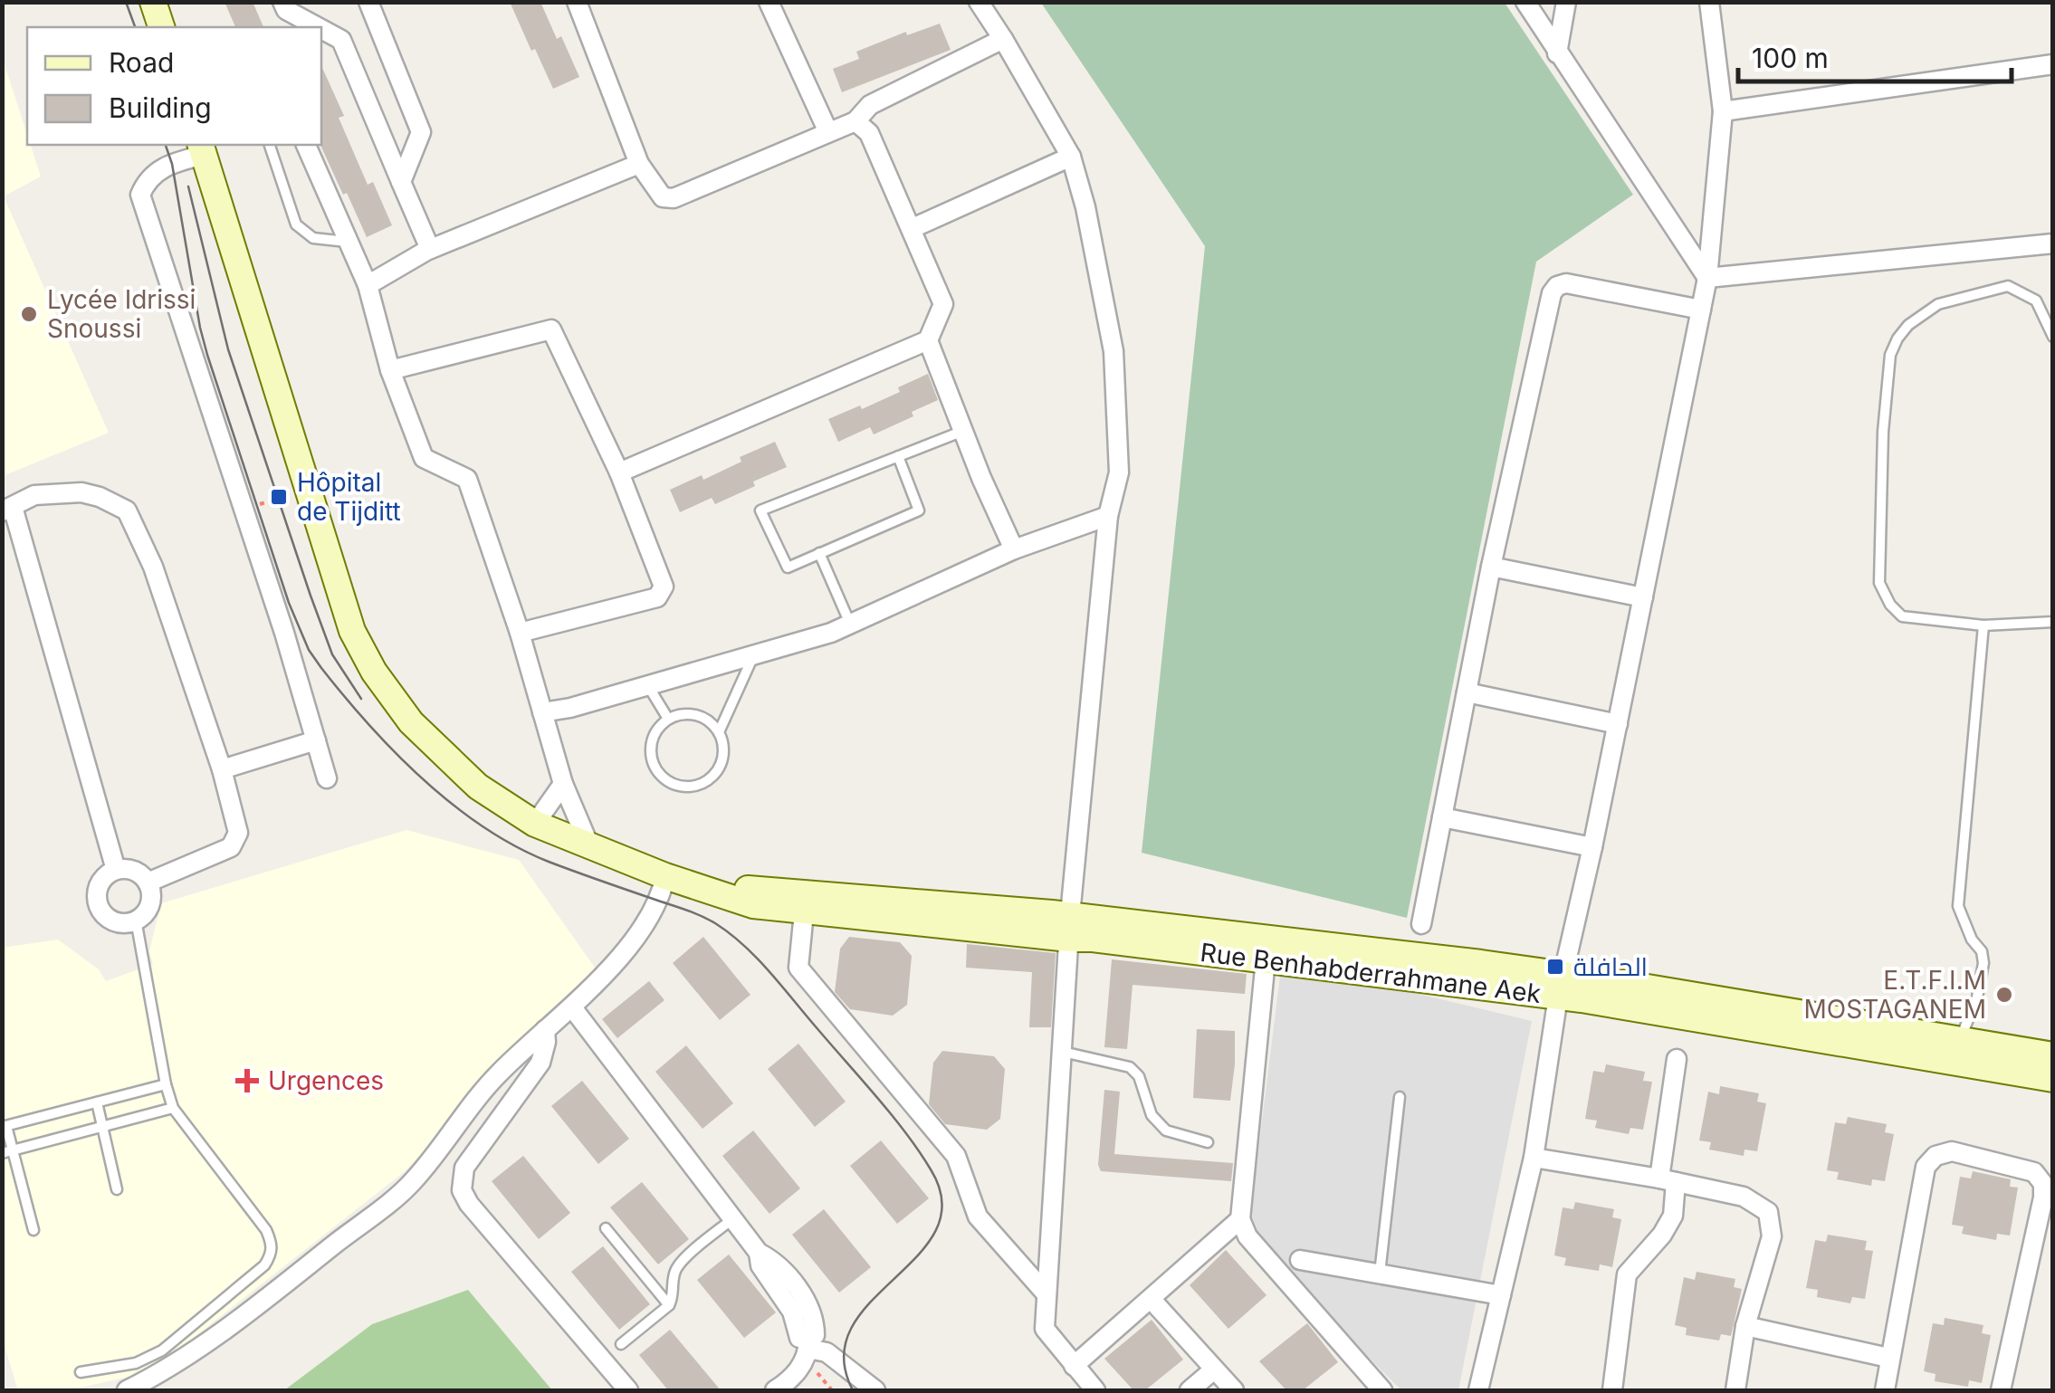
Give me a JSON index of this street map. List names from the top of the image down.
{
  "streets": {
    "main road": ["Rue Benhabderrahmane Aek"]
  },
  "places": {
    "other": ["Lycée Idrissi Snoussi", "E.T.F.I.M MOSTAGANEM"],
    "transit": ["Hôpital de Tijditt", "الحافلة"],
    "health": ["Urgences"]
  },
  "legend": ["Road", "Building"],
  "scale_bar": "100 m"
}
